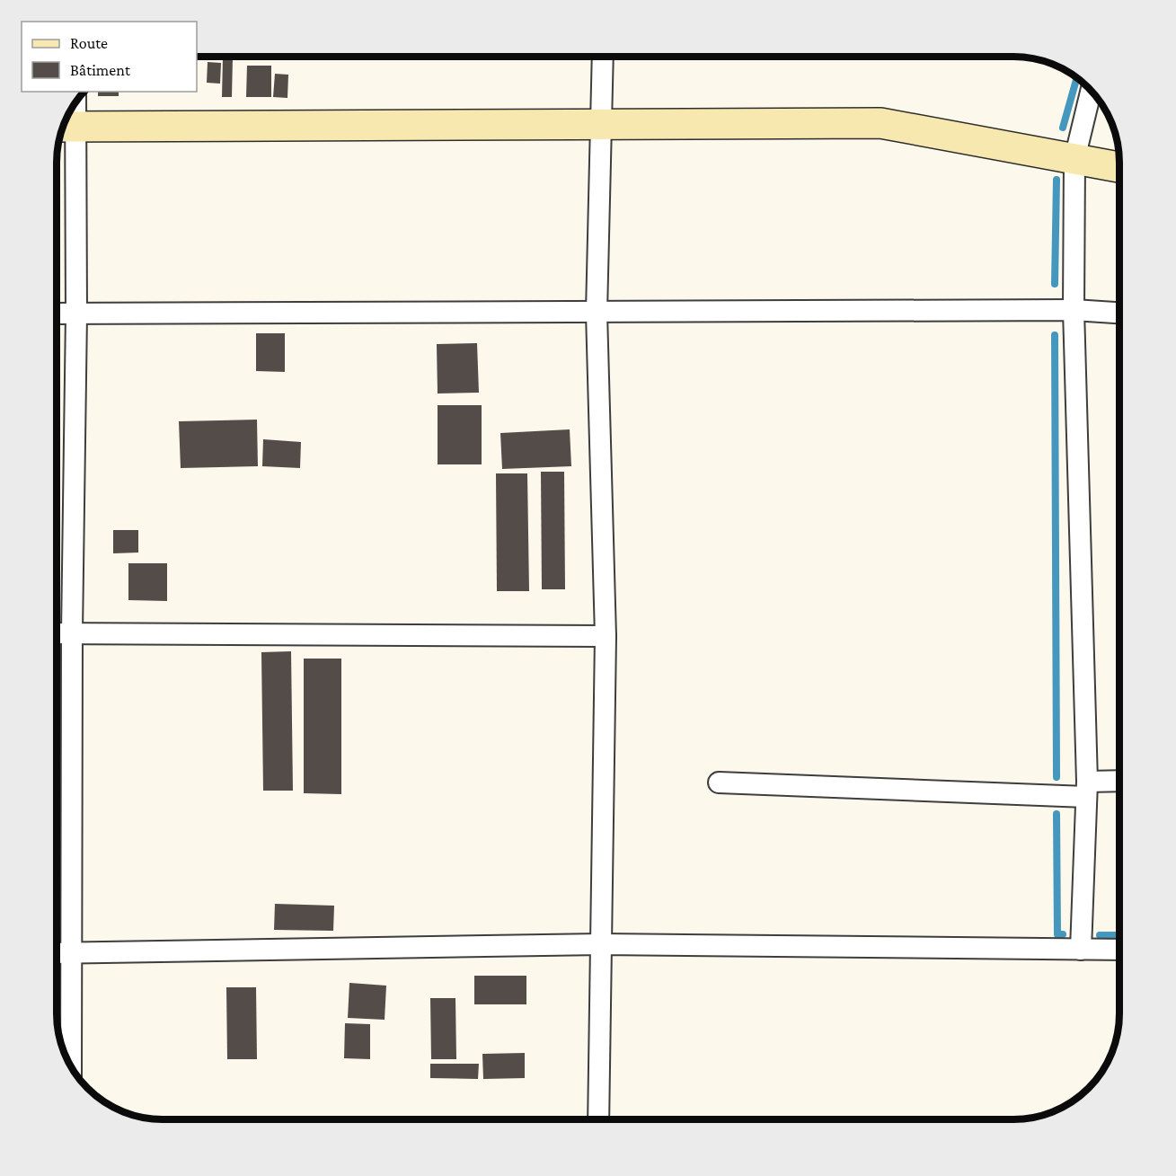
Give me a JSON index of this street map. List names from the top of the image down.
{
  "legend": ["Route", "Bâtiment"]
}
